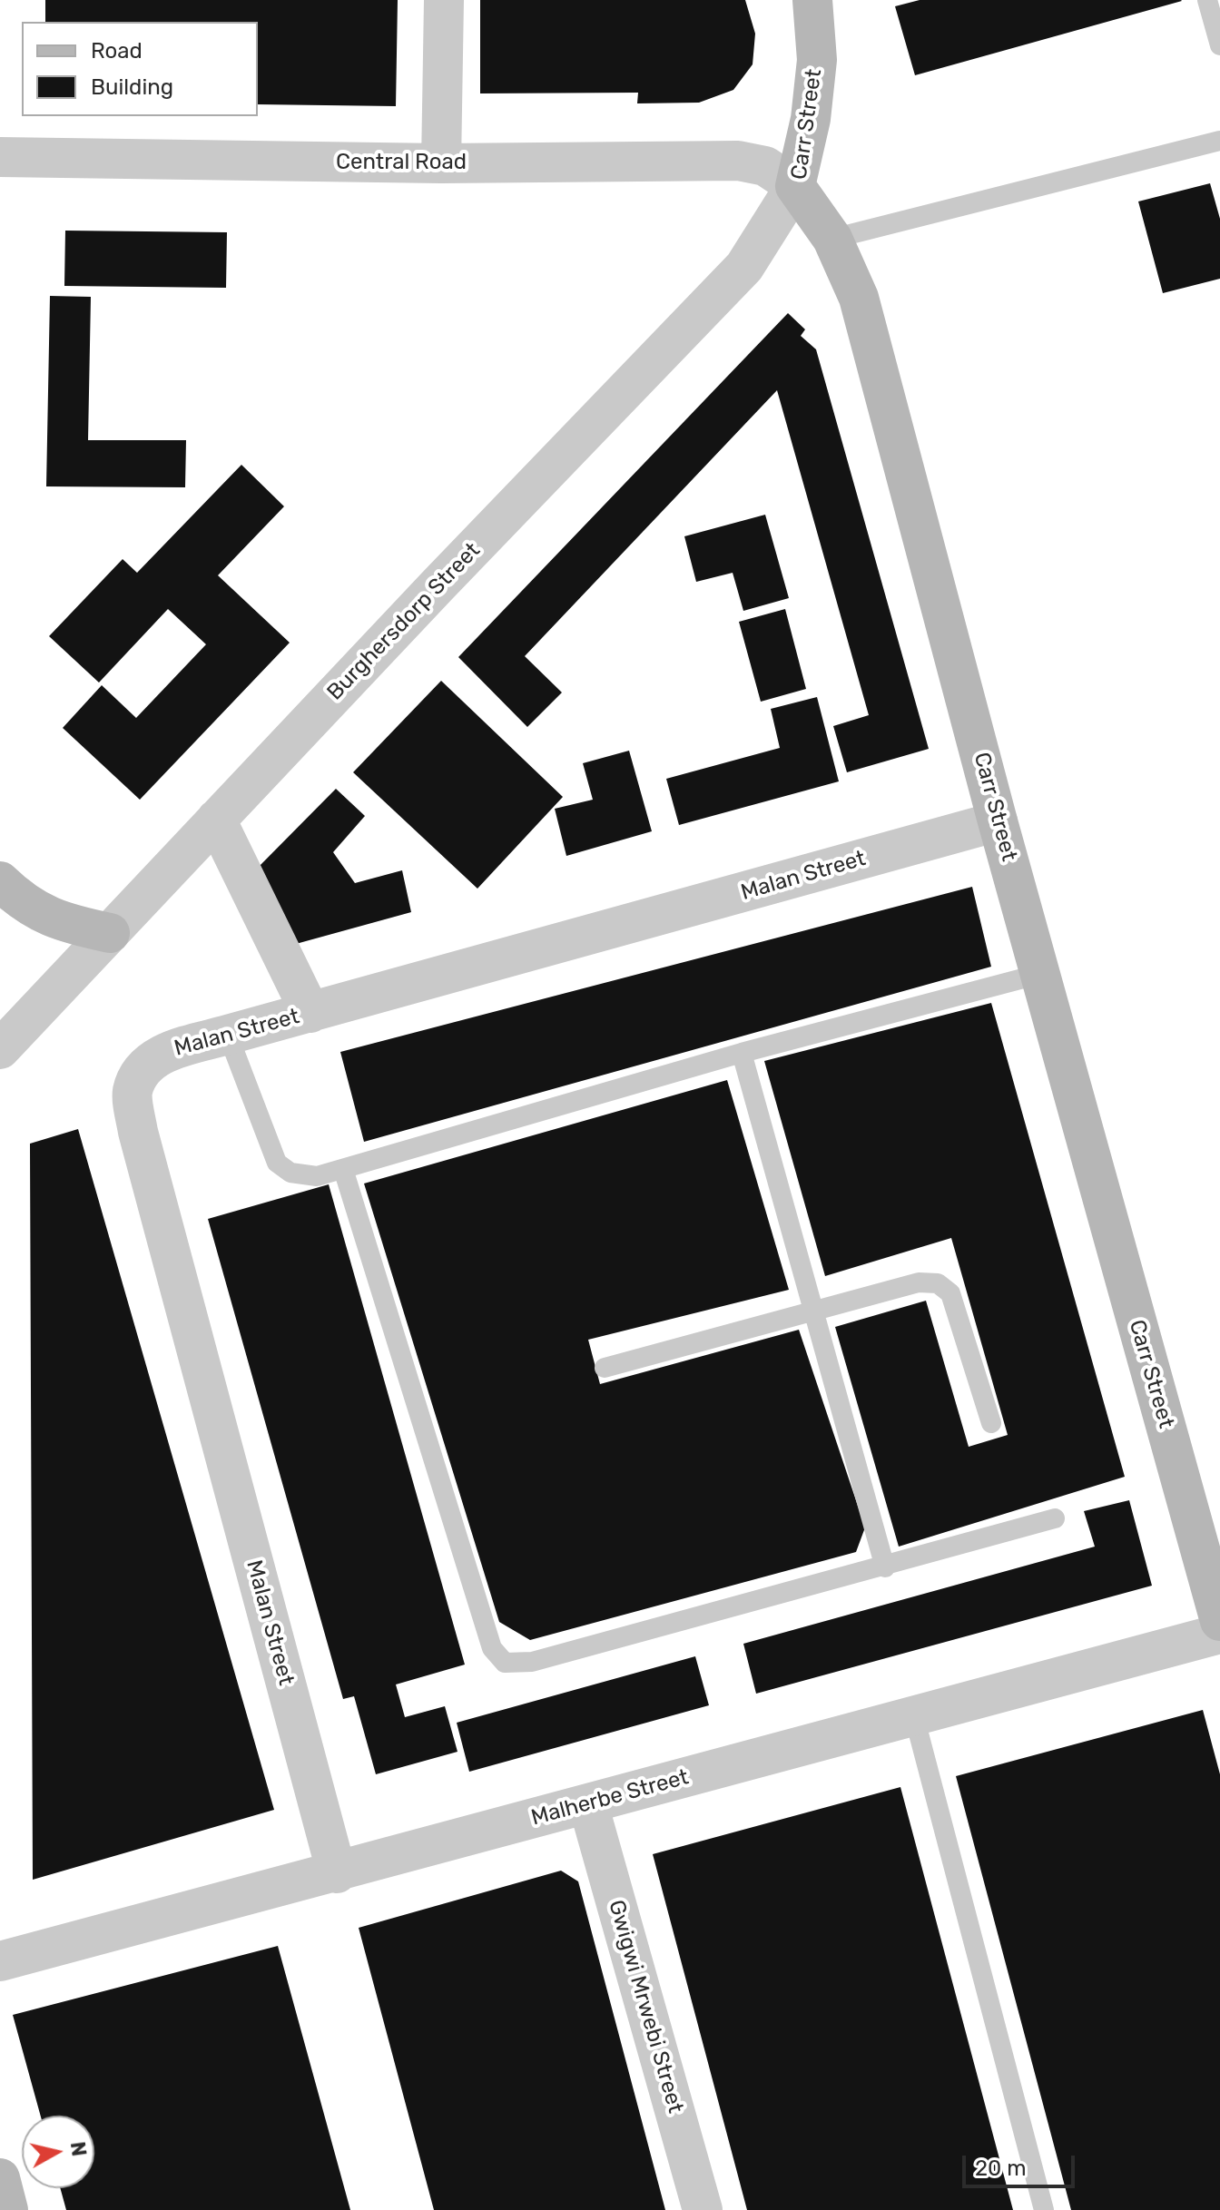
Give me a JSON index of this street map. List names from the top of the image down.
{
  "streets": {
    "street": [
      "Carr Street",
      "Central Road",
      "Burghersdorp Street",
      "Malan Street",
      "Malherbe Street",
      "Gwigwi Mrwebi Street"
    ]
  },
  "crossings": [
    ["Carr Street", "Central Road"],
    ["Carr Street", "Burghersdorp Street"],
    ["Carr Street", "Malan Street"],
    ["Central Road", "Burghersdorp Street"],
    ["Malan Street", "Malherbe Street"],
    ["Malherbe Street", "Gwigwi Mrwebi Street"]
  ],
  "legend": ["Road", "Building"],
  "scale_bar": "20 m",
  "north": "right"
}
